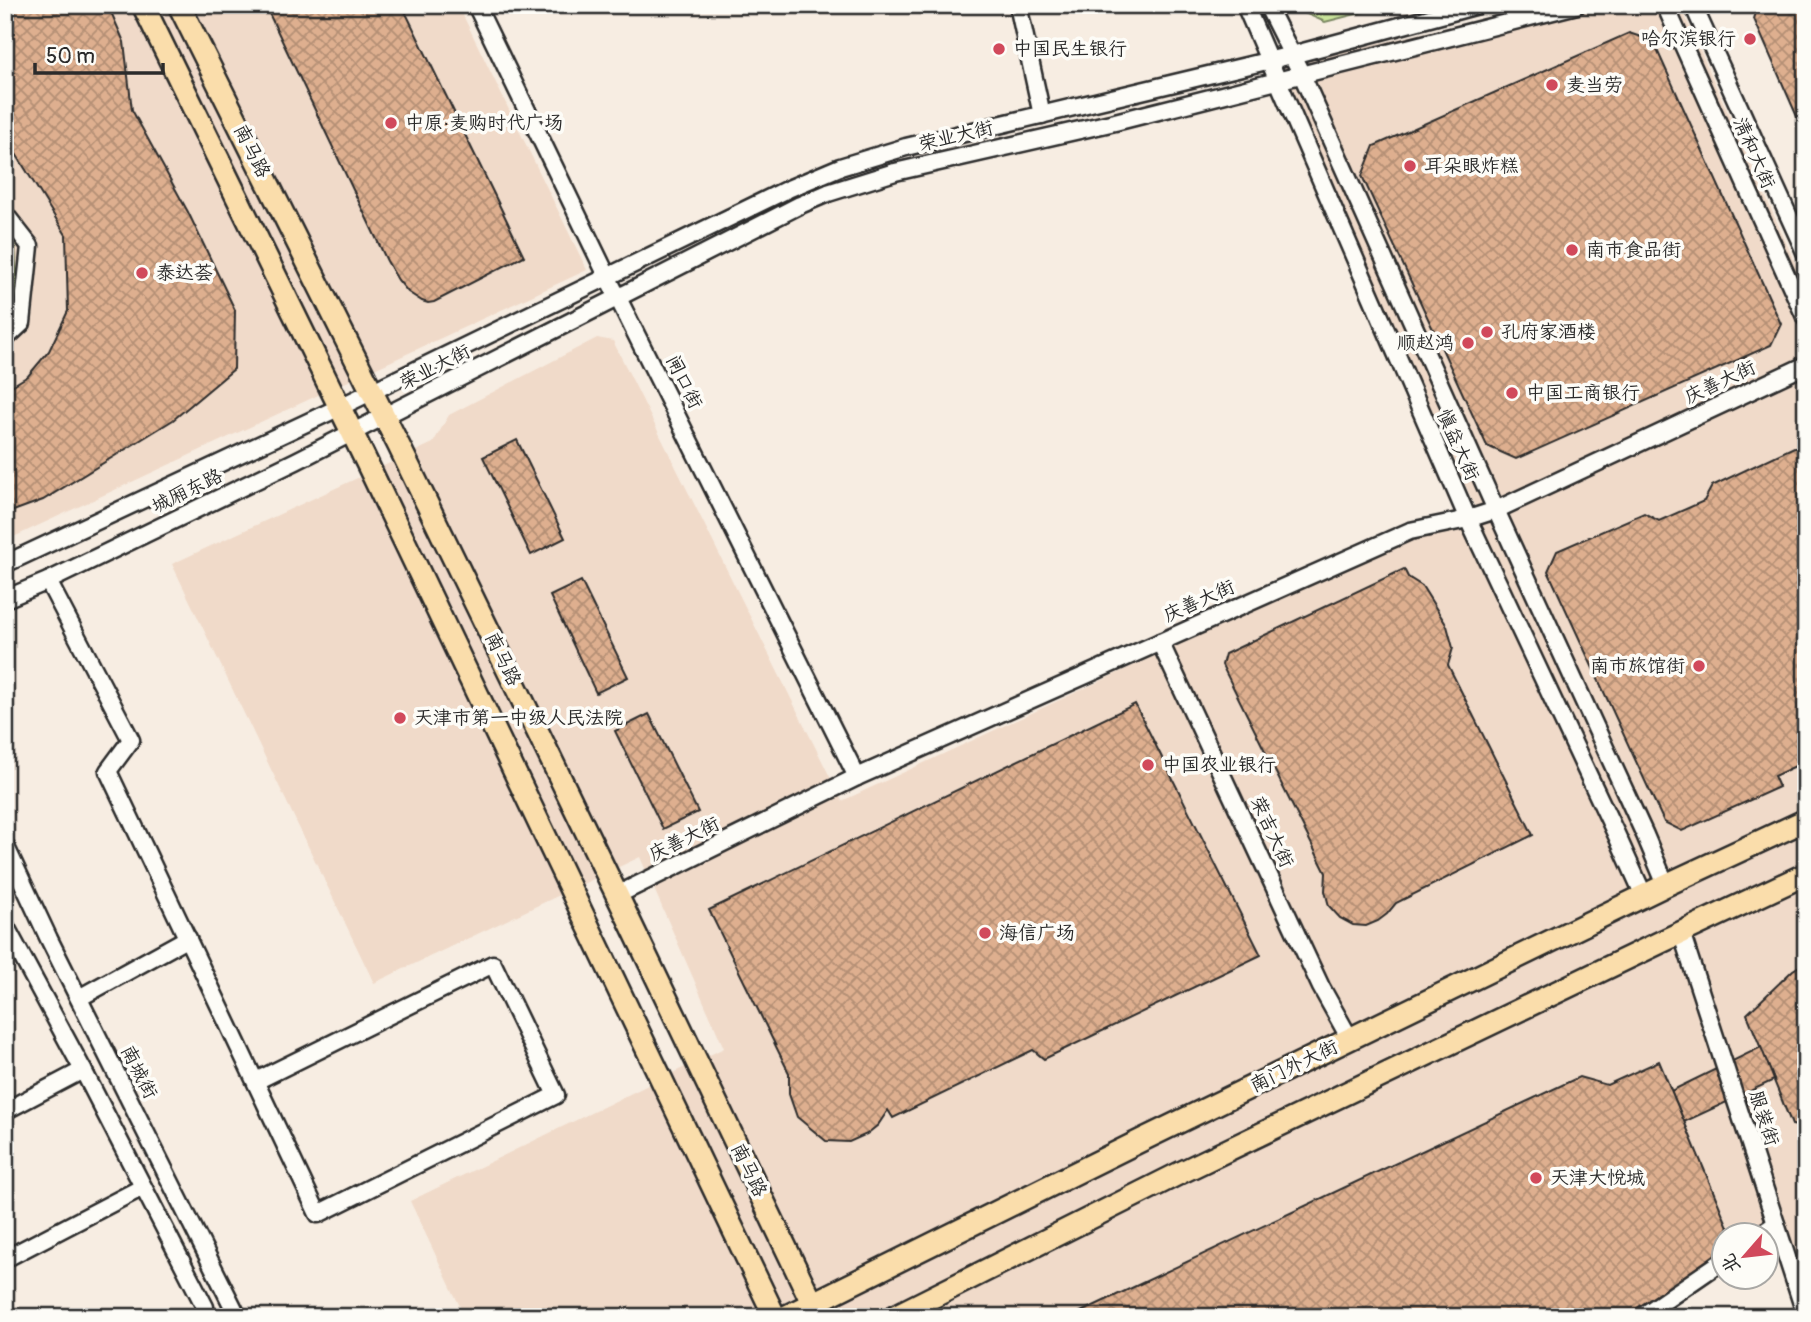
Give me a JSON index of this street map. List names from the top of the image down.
{
  "streets": {
    "main road": ["南马路", "南门外大街"],
    "street": [
      "荣业大街",
      "清和大街",
      "闸口街",
      "庆善大街",
      "慎益大街",
      "城厢东路",
      "荣吉大街",
      "南城街",
      "服装街"
    ]
  },
  "crossings": [
    ["荣业大街", "南马路"],
    ["荣业大街", "闸口街"],
    ["荣业大街", "慎益大街"],
    ["荣业大街", "城厢东路"],
    ["南马路", "庆善大街"],
    ["南马路", "城厢东路"],
    ["南马路", "南门外大街"],
    ["闸口街", "庆善大街"],
    ["庆善大街", "慎益大街"],
    ["庆善大街", "荣吉大街"],
    ["慎益大街", "南门外大街"],
    ["荣吉大街", "南门外大街"]
  ],
  "places": [
    "哈尔滨银行",
    "中国民生银行",
    "麦当劳",
    "中原·麦购时代广场",
    "耳朵眼炸糕",
    "南市食品街",
    "泰达荟",
    "孔府家酒楼",
    "顺赵鸿",
    "中国工商银行",
    "南市旅馆街",
    "天津市第一中级人民法院",
    "中国农业银行",
    "海信广场",
    "天津大悦城"
  ],
  "scale_bar": "50 m",
  "north": "bottom left"
}
